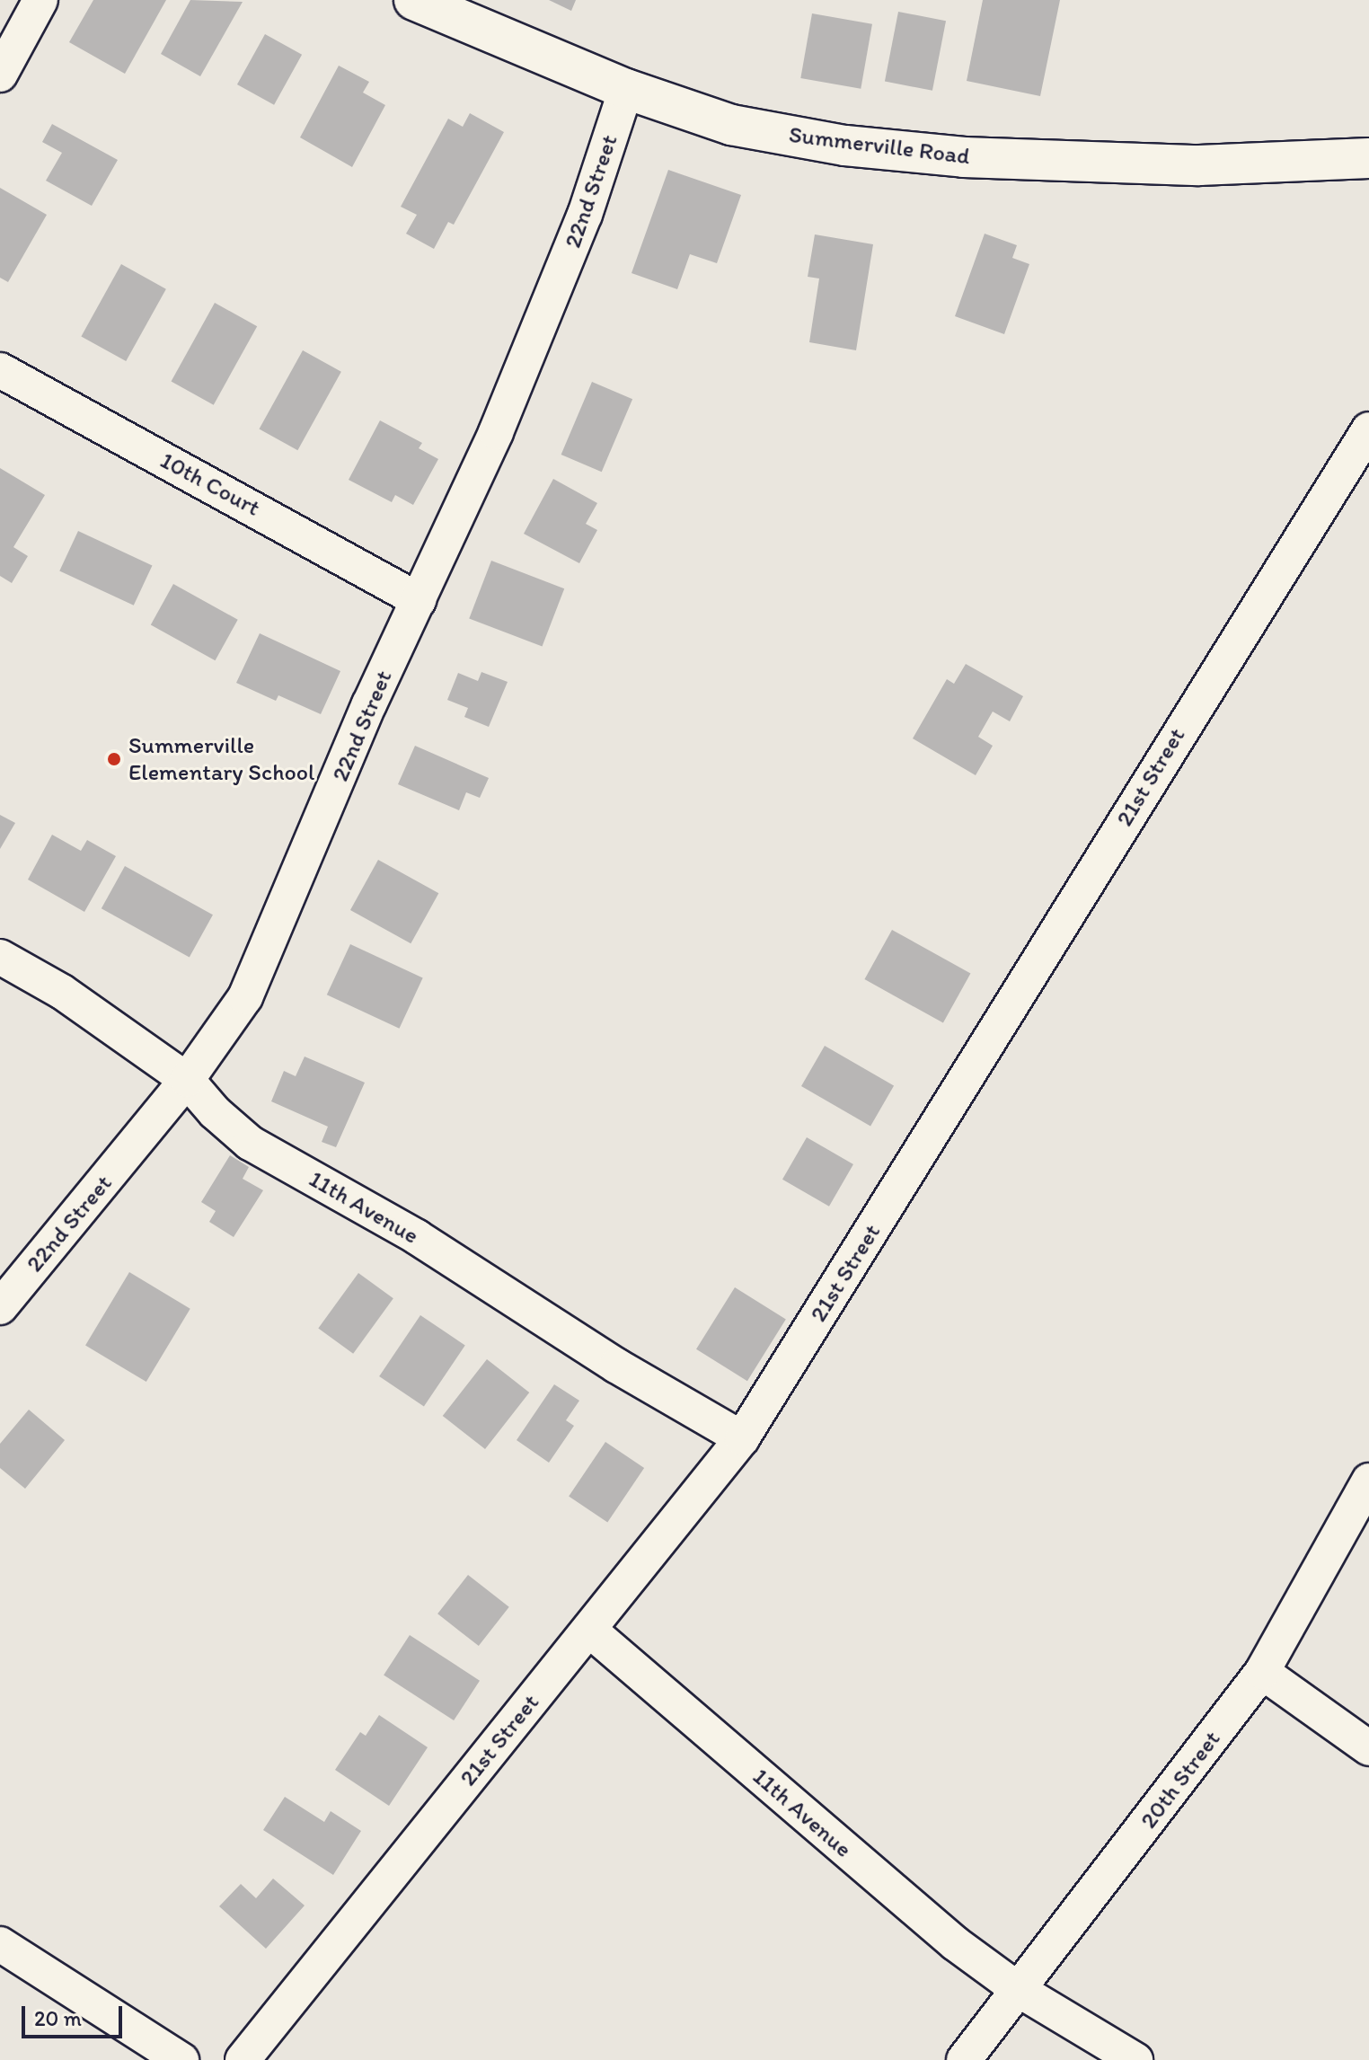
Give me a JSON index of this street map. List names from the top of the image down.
{
  "streets": {
    "main road": ["Summerville Road"],
    "street": [
      "22nd Street",
      "10th Court",
      "21st Street",
      "11th Avenue",
      "20th Street"
    ]
  },
  "crossings": [
    ["Summerville Road", "22nd Street"],
    ["22nd Street", "10th Court"],
    ["22nd Street", "11th Avenue"],
    ["21st Street", "11th Avenue"],
    ["11th Avenue", "20th Street"]
  ],
  "places": ["Summerville Elementary School"],
  "scale_bar": "20 m"
}
